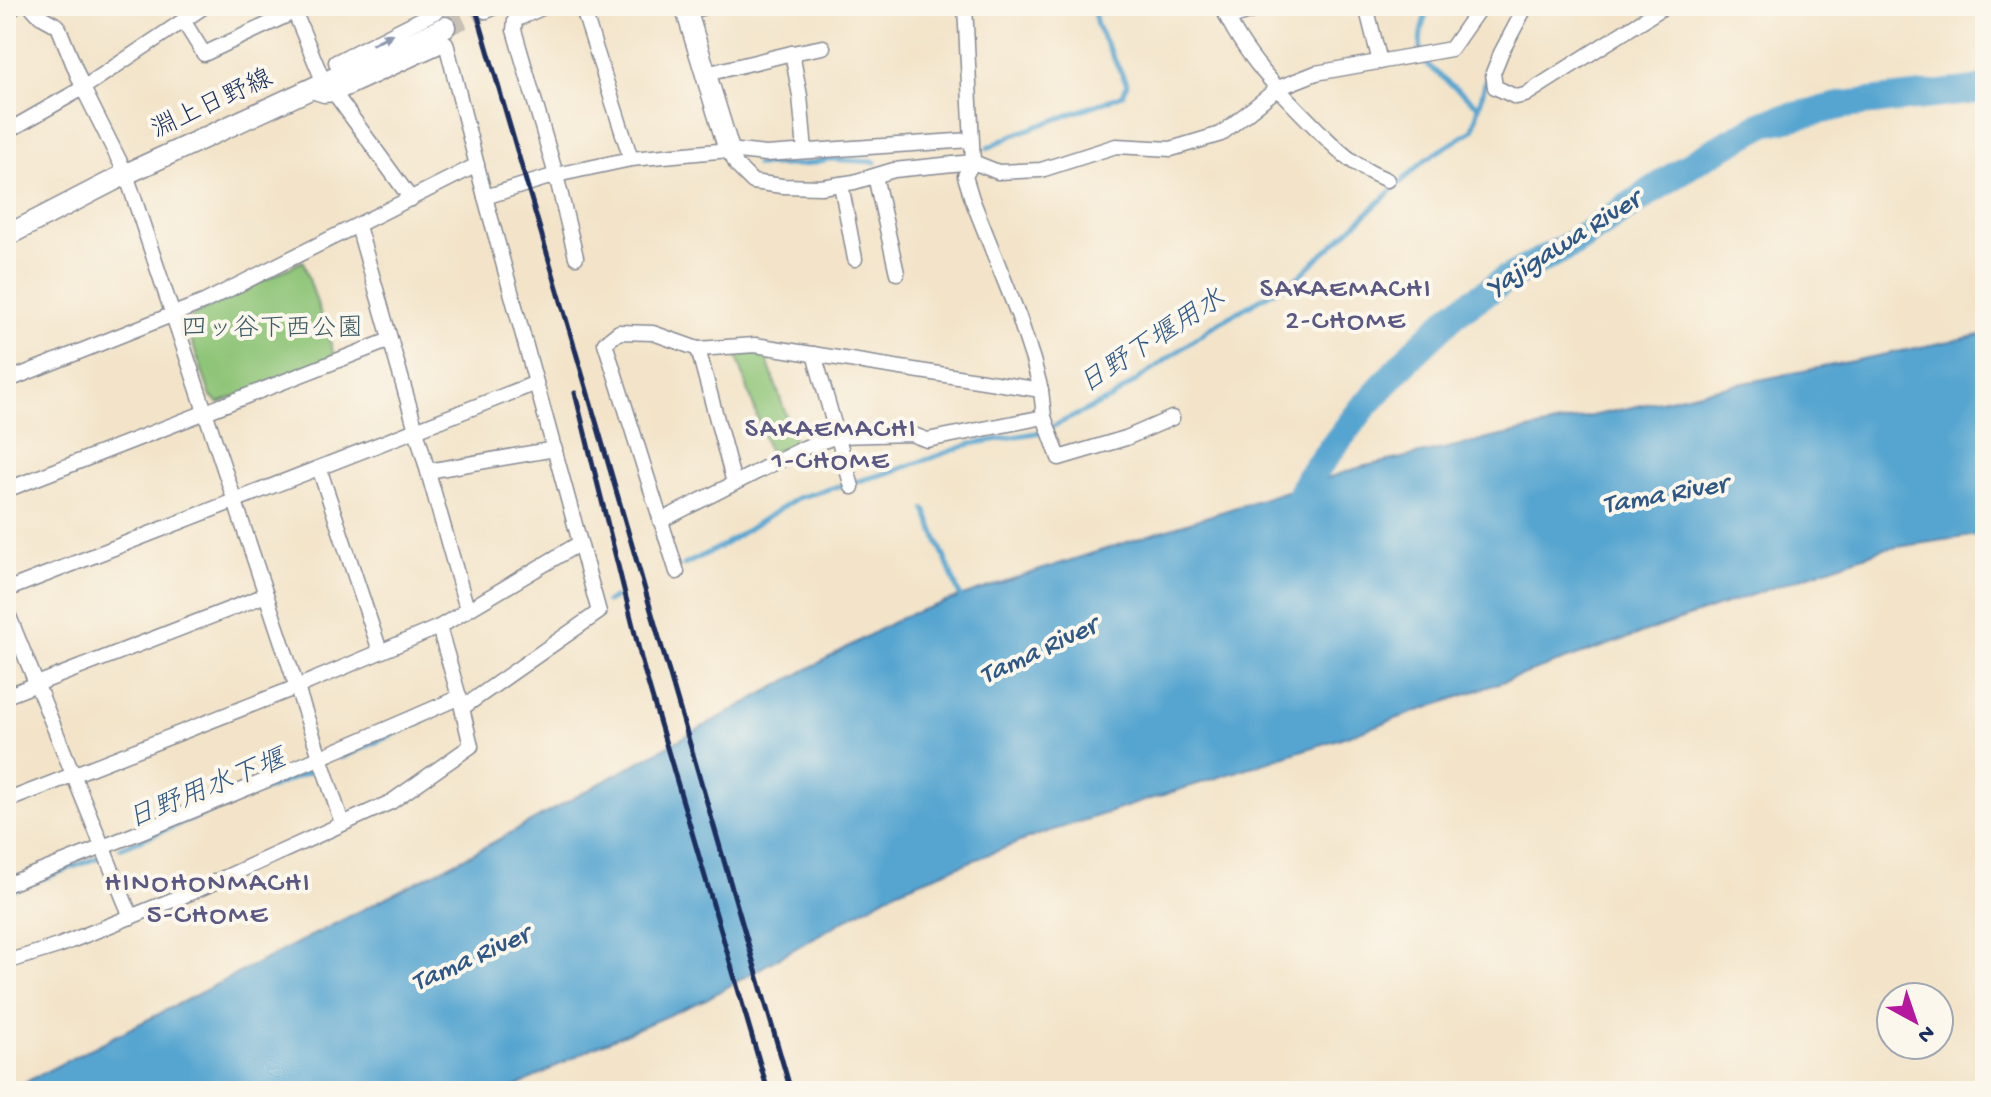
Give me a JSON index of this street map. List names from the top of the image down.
{
  "streets": {
    "main road": ["淵上日野線"]
  },
  "districts": ["SAKAEMACHI 2-CHOME", "SAKAEMACHI 1-CHOME", "HINOHONMACHI 5-CHOME"],
  "water": [
    "Yajigawa River",
    "日野下堰用水",
    "Tama River",
    "日野用水下堰"
  ],
  "parks": ["四ッ谷下西公園"],
  "north": "bottom right"
}
